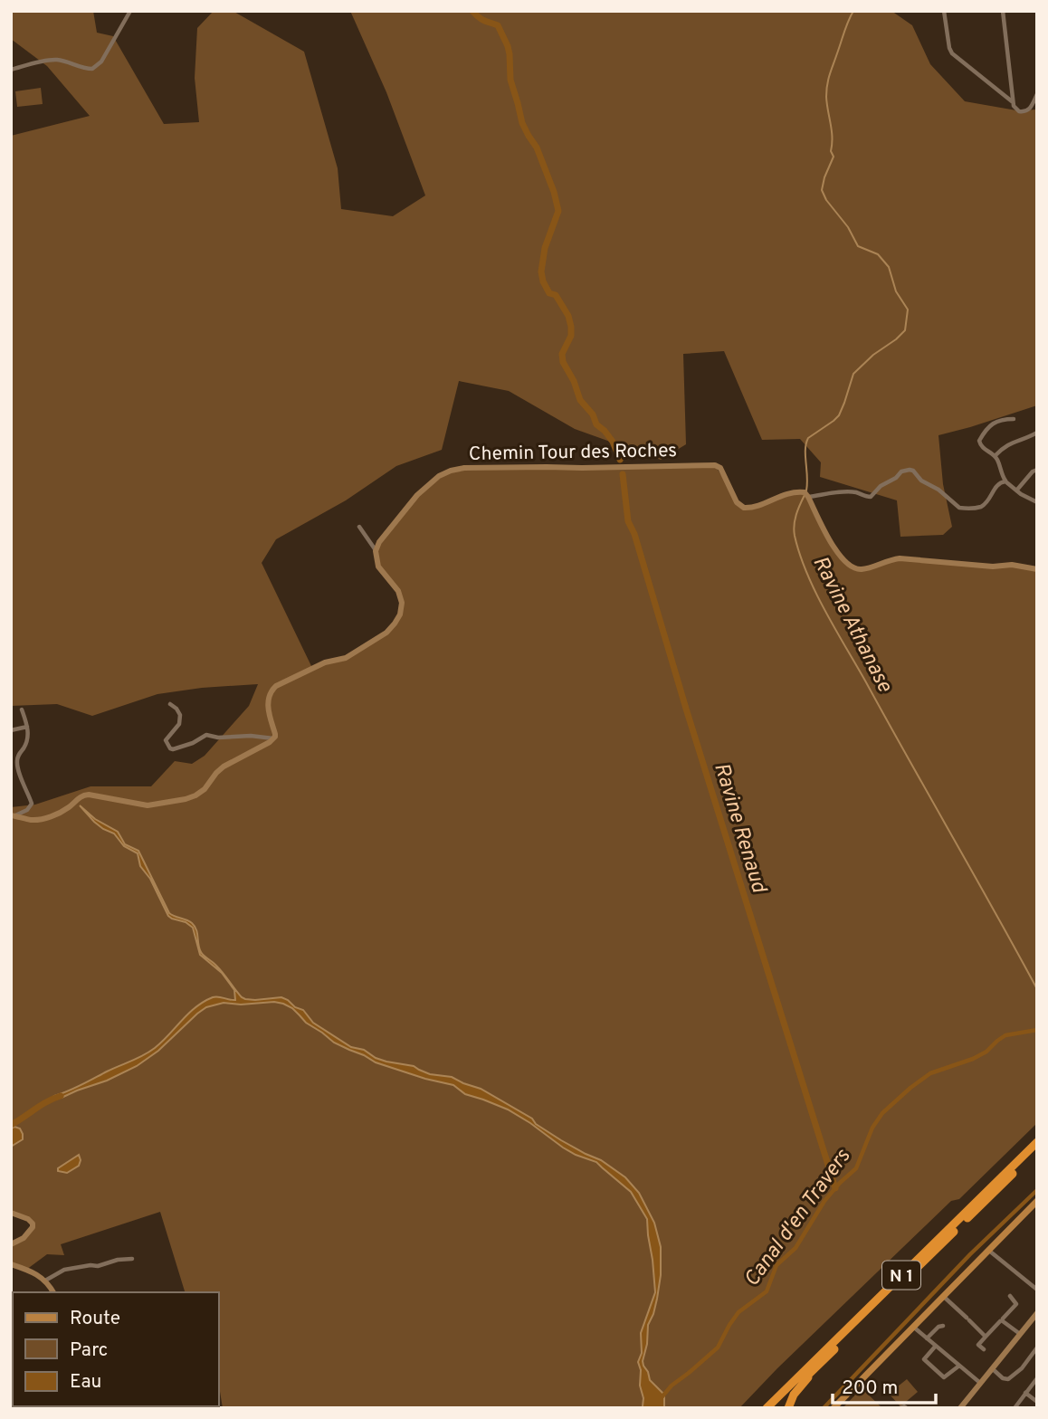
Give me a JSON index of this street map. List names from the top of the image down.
{
  "streets": {
    "highway": ["N 1"],
    "street": ["Chemin Tour des Roches"]
  },
  "water": ["Ravine Athanase", "Ravine Renaud", "Canal d'en Travers"],
  "legend": ["Route", "Parc", "Eau"],
  "scale_bar": "200 m"
}
